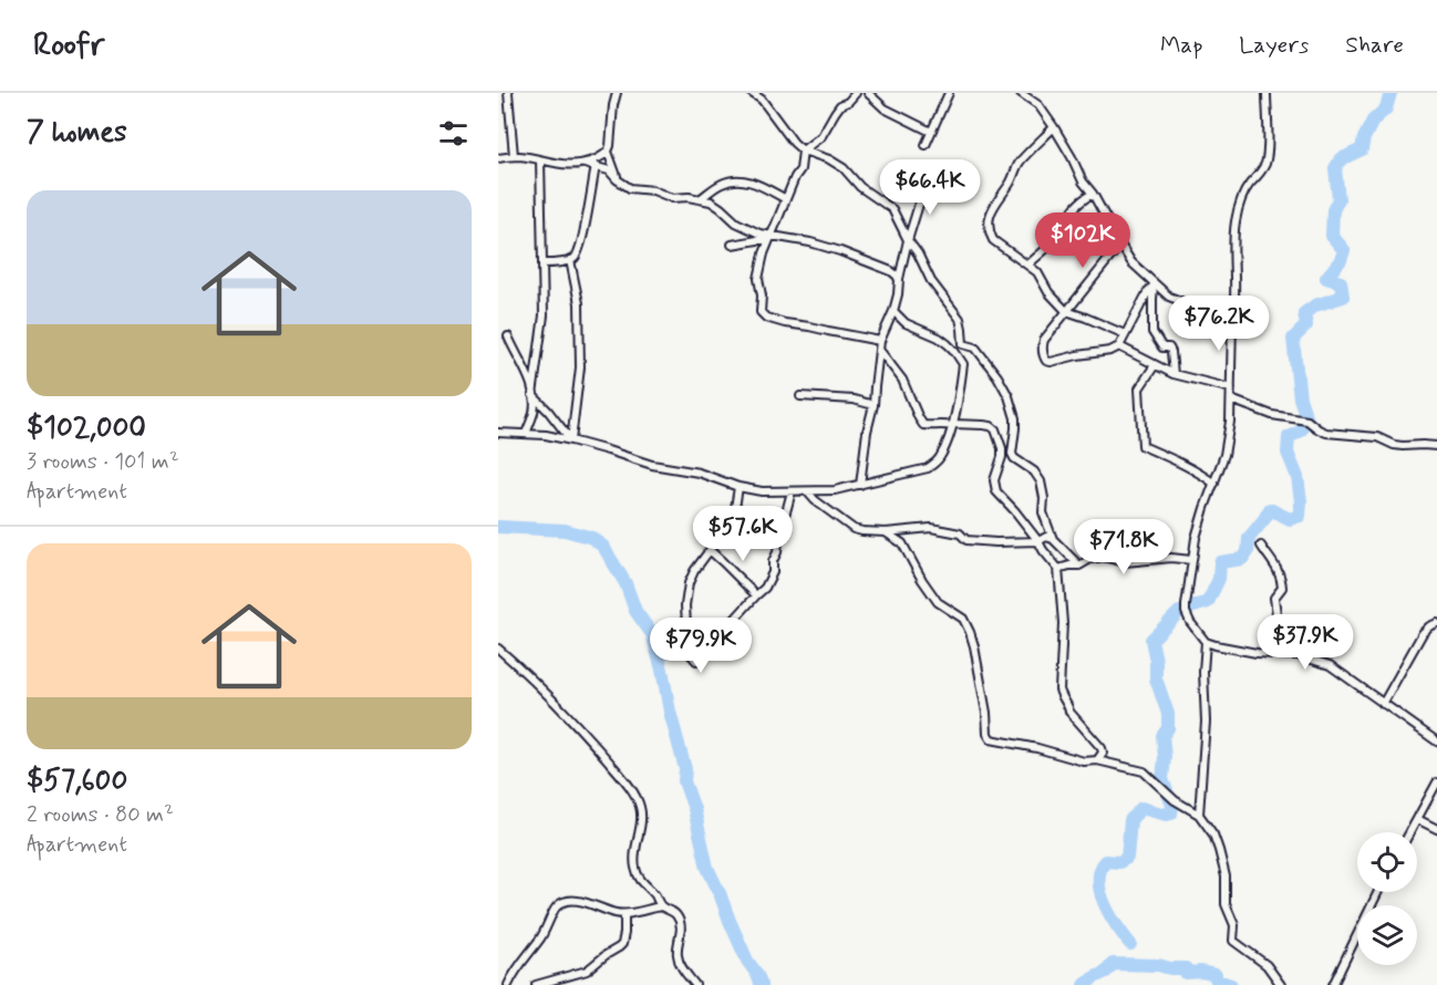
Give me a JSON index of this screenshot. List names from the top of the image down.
{
  "page": {
    "header": "Roofr",
    "nav": ["Map", "Layers", "Share"],
    "heading": "7 homes",
    "price": [
      "$66.4K",
      "$102K",
      "$76.2K",
      "$57.6K",
      "$71.8K",
      "$37.9K",
      "$79.9K"
    ],
    "list": [
      {
        "name": "$102,000",
        "note": "3 rooms · 101 m² · Apartment"
      },
      {
        "name": "$57,600",
        "note": "2 rooms · 80 m² · Apartment"
      }
    ]
  }
}
